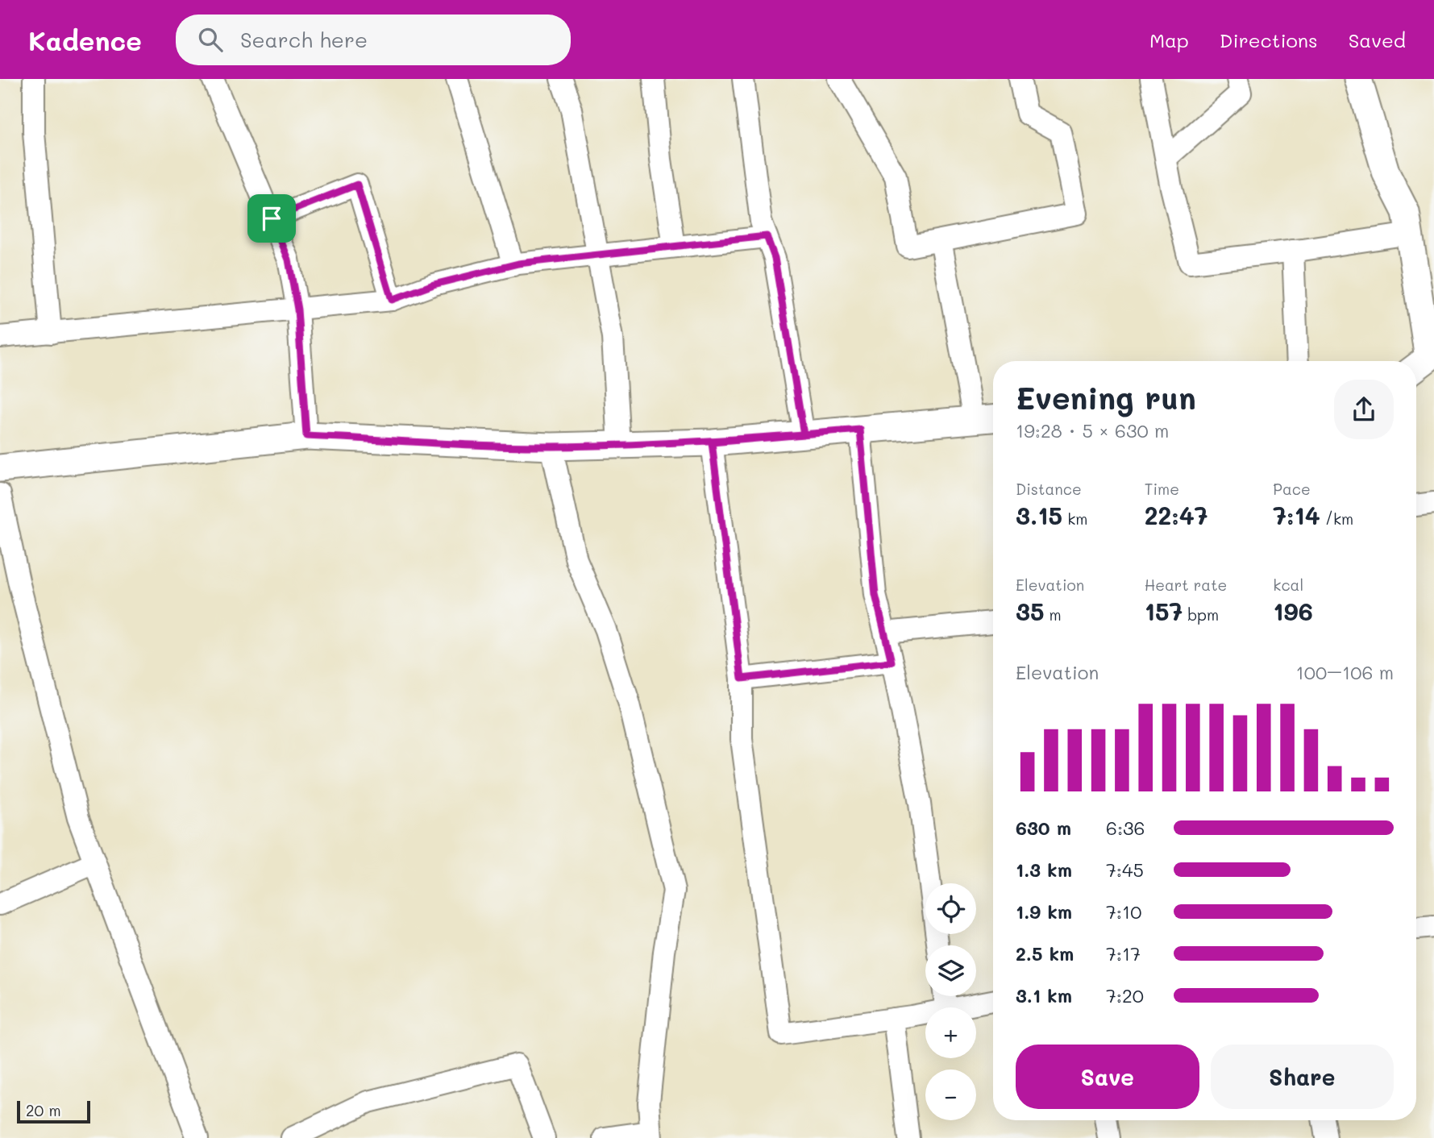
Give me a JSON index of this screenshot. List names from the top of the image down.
{
  "scale_bar": "20 m",
  "page": {
    "header": "Kadence",
    "search": "Search here",
    "nav": ["Map", "Directions", "Saved"],
    "heading": ["Evening run", "19:28 · 5 × 630 m"],
    "stats": [
      ["Distance", "3.15 km"],
      ["Time", "22:47"],
      ["Pace", "7:14 /km"],
      ["Elevation", "35 m"],
      ["Heart rate", "157 bpm"],
      ["kcal", "196"]
    ],
    "chart": ["Elevation", "100–106 m"],
    "list": [
      {
        "name": "630 m",
        "note": "6:36"
      },
      {
        "name": "1.3 km",
        "note": "7:45"
      },
      {
        "name": "1.9 km",
        "note": "7:10"
      },
      {
        "name": "2.5 km",
        "note": "7:17"
      },
      {
        "name": "3.1 km",
        "note": "7:20"
      }
    ],
    "map_buttons": ["+", "−"],
    "buttons": ["Save", "Share"],
    "scale": "20 m"
  }
}
